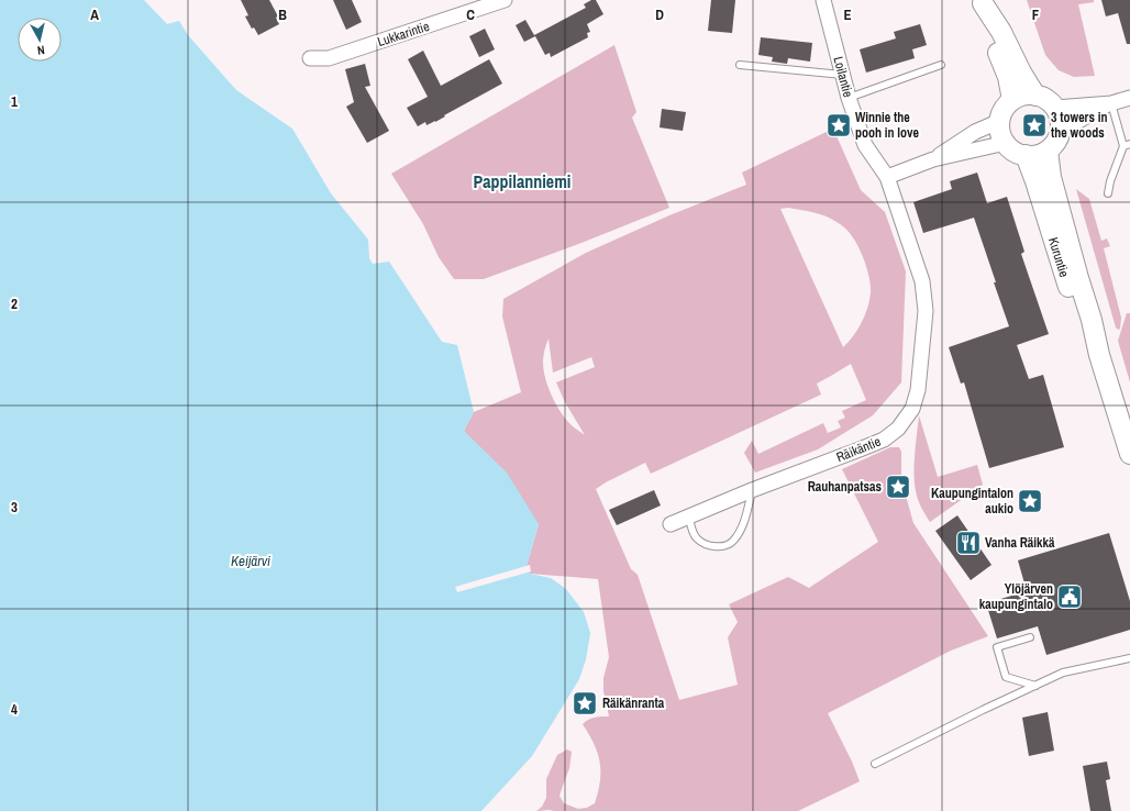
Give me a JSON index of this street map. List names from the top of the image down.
{
  "streets": {
    "main road": ["Kuruntie"],
    "street": ["Lukkarintie", "Loilantie", "Räikäntie"]
  },
  "crossings": [
    ["Loilantie", "Räikäntie"]
  ],
  "districts": ["Pappilanniemi"],
  "water": ["Keijärvi"],
  "places": {
    "place": [
      "Winnie the pooh in love",
      "3 towers in the woods",
      "Rauhanpatsas",
      "Kaupungintalon aukio",
      "Räikänranta"
    ],
    "restaurant": ["Vanha Räikkä"],
    "public building": ["Ylöjärven kaupungintalo"]
  },
  "north": "bottom",
  "grid": {
    "columns": [
      "A",
      "B",
      "C",
      "D",
      "E",
      "F"
    ],
    "rows": [
      "1",
      "2",
      "3",
      "4"
    ]
  }
}
